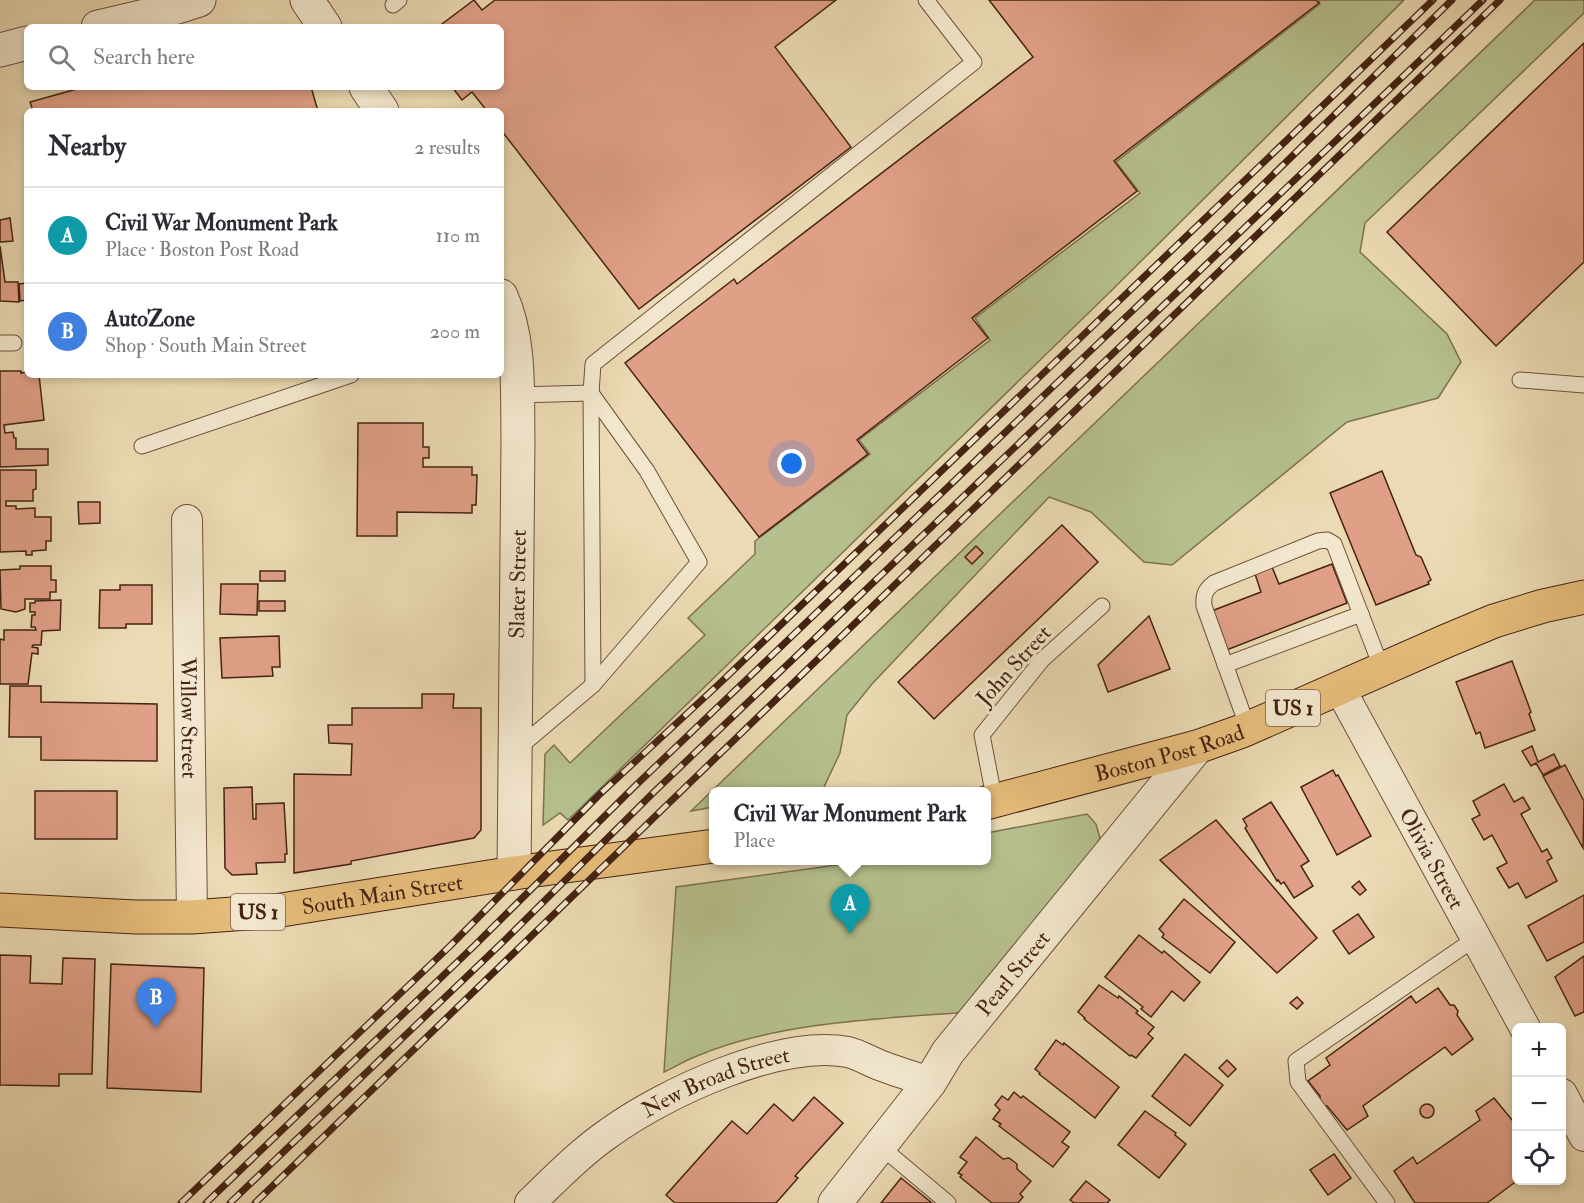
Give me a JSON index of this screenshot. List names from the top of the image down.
{
  "streets": {
    "main road": ["US 1", "Boston Post Road", "South Main Street"],
    "street": [
      "Slater Street",
      "Willow Street",
      "Olivia Street",
      "Pearl Street",
      "New Broad Street"
    ],
    "lane": ["John Street"]
  },
  "crossings": [
    ["Slater Street", "US 1"],
    ["Slater Street", "South Main Street"],
    ["US 1", "South Main Street"],
    ["Willow Street", "South Main Street"],
    ["Boston Post Road", "Olivia Street"],
    ["Boston Post Road", "Pearl Street"],
    ["Pearl Street", "New Broad Street"]
  ],
  "page": {
    "search": "Search here",
    "heading": ["Nearby", "2 results"],
    "list": [
      {
        "mark": "A",
        "name": "Civil War Monument Park",
        "note": "Place · Boston Post Road",
        "value": "110 m"
      },
      {
        "mark": "B",
        "name": "AutoZone",
        "note": "Shop · South Main Street",
        "value": "200 m"
      }
    ],
    "popup": ["Civil War Monument Park", "Place"],
    "pins": ["A", "B"],
    "map_buttons": ["+", "−"]
  }
}
